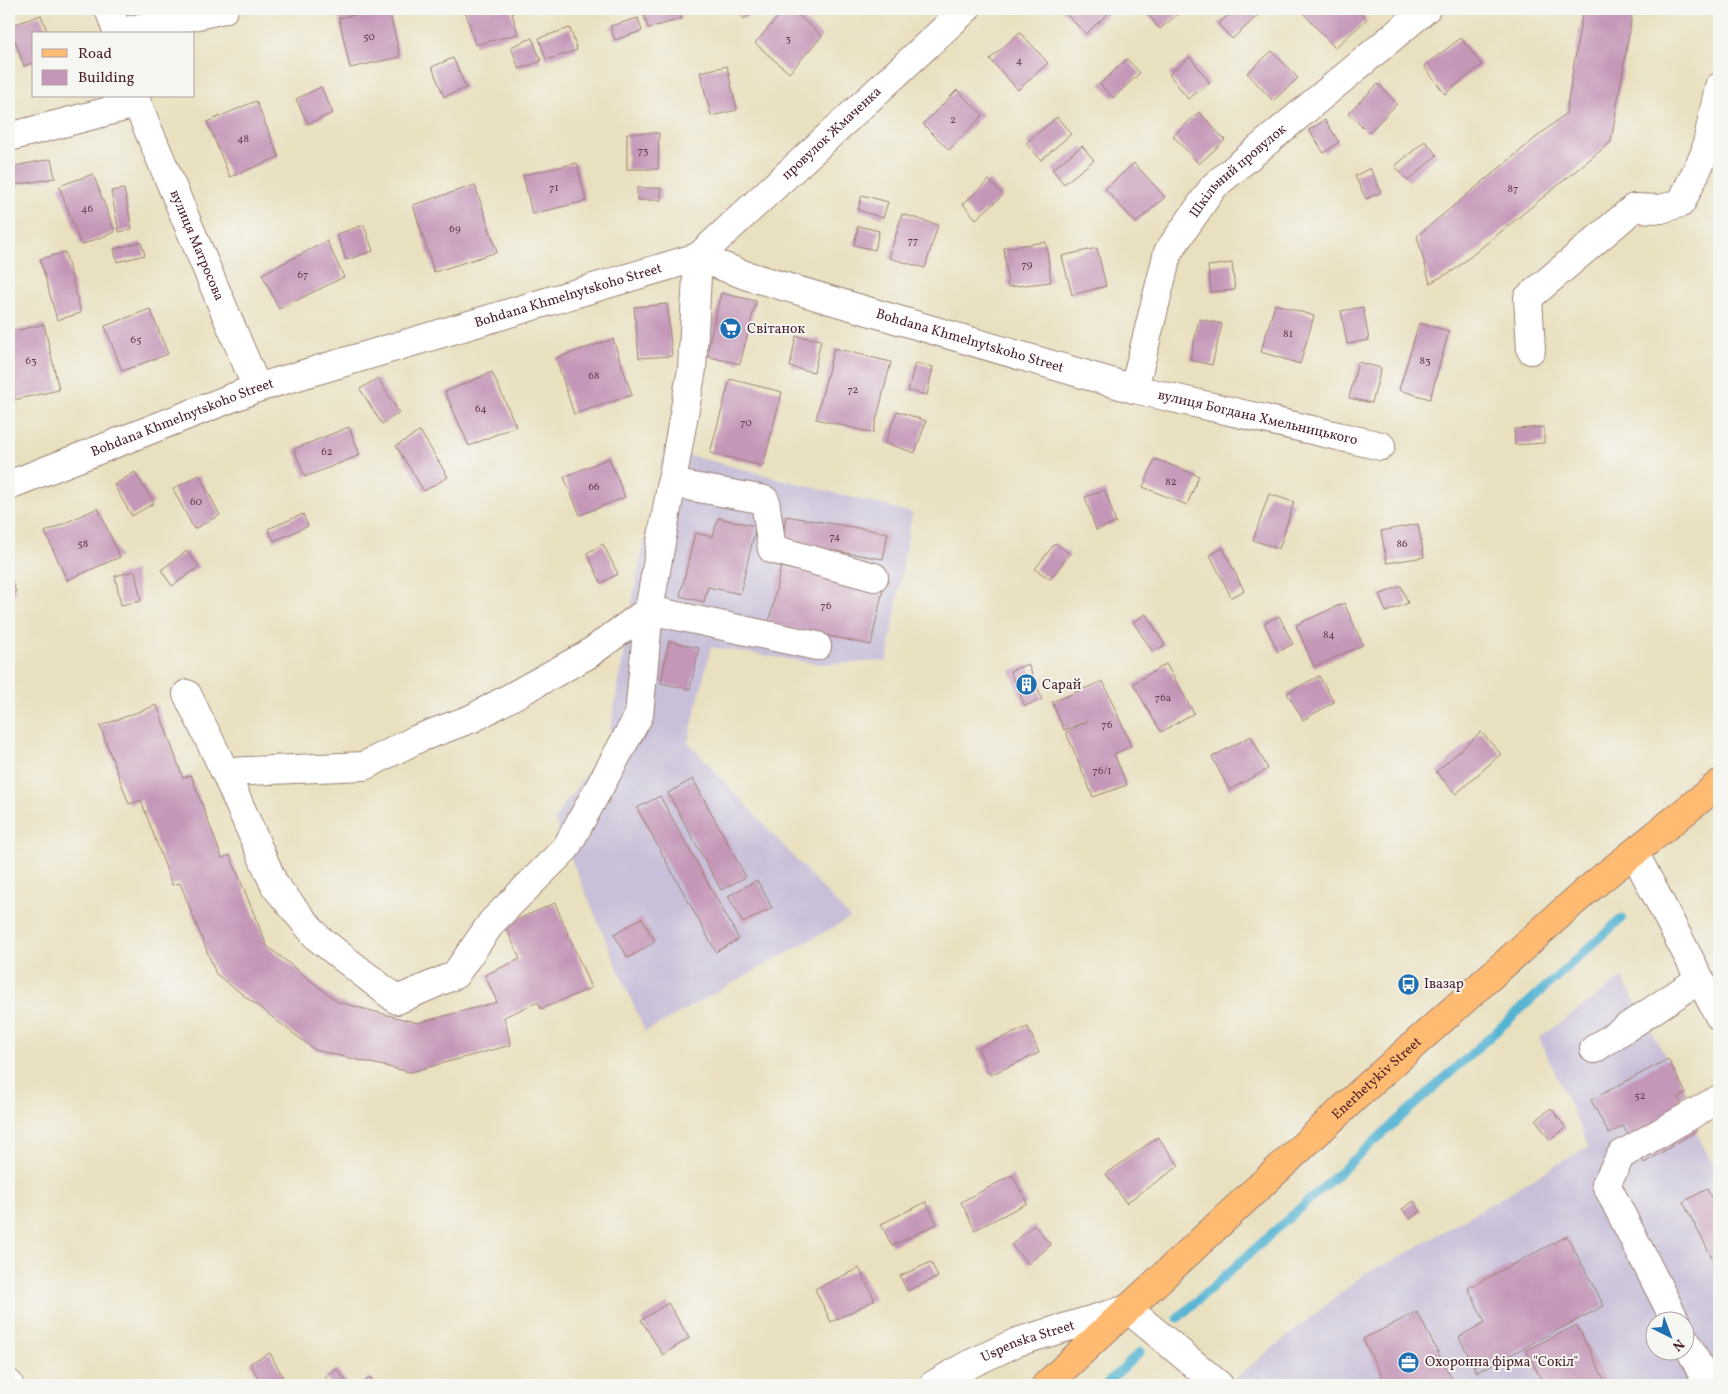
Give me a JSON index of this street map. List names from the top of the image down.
{
  "streets": {
    "main road": ["Enerhetykiv Street"],
    "street": [
      "провулок Жмаченка",
      "Шкільний провулок",
      "вулиця Матросова",
      "Bohdana Khmelnytskoho Street",
      "вулиця Богдана Хмельницького",
      "Uspenska Street"
    ]
  },
  "crossings": [
    ["провулок Жмаченка", "Bohdana Khmelnytskoho Street"],
    ["Шкільний провулок", "Bohdana Khmelnytskoho Street"],
    ["Шкільний провулок", "вулиця Богдана Хмельницького"],
    ["вулиця Матросова", "Bohdana Khmelnytskoho Street"],
    ["Bohdana Khmelnytskoho Street", "вулиця Богдана Хмельницького"],
    ["Enerhetykiv Street", "Uspenska Street"]
  ],
  "places": {
    "supermarket": ["Світанок"],
    "building": ["Сарай"],
    "bus stop": ["Івазар"],
    "office": ["Охоронна фірма \"Сокіл\""]
  },
  "house_numbers": [
    "50",
    "3",
    "4",
    "2",
    "48",
    "73",
    "71",
    "87",
    "46",
    "69",
    "77",
    "79",
    "67",
    "81",
    "65",
    "63",
    "83",
    "68",
    "72",
    "64",
    "70",
    "62",
    "82",
    "66",
    "60",
    "74",
    "58",
    "86",
    "76",
    "84",
    "76а",
    "76",
    "76/1",
    "52"
  ],
  "legend": ["Road", "Building"],
  "north": "bottom right"
}
